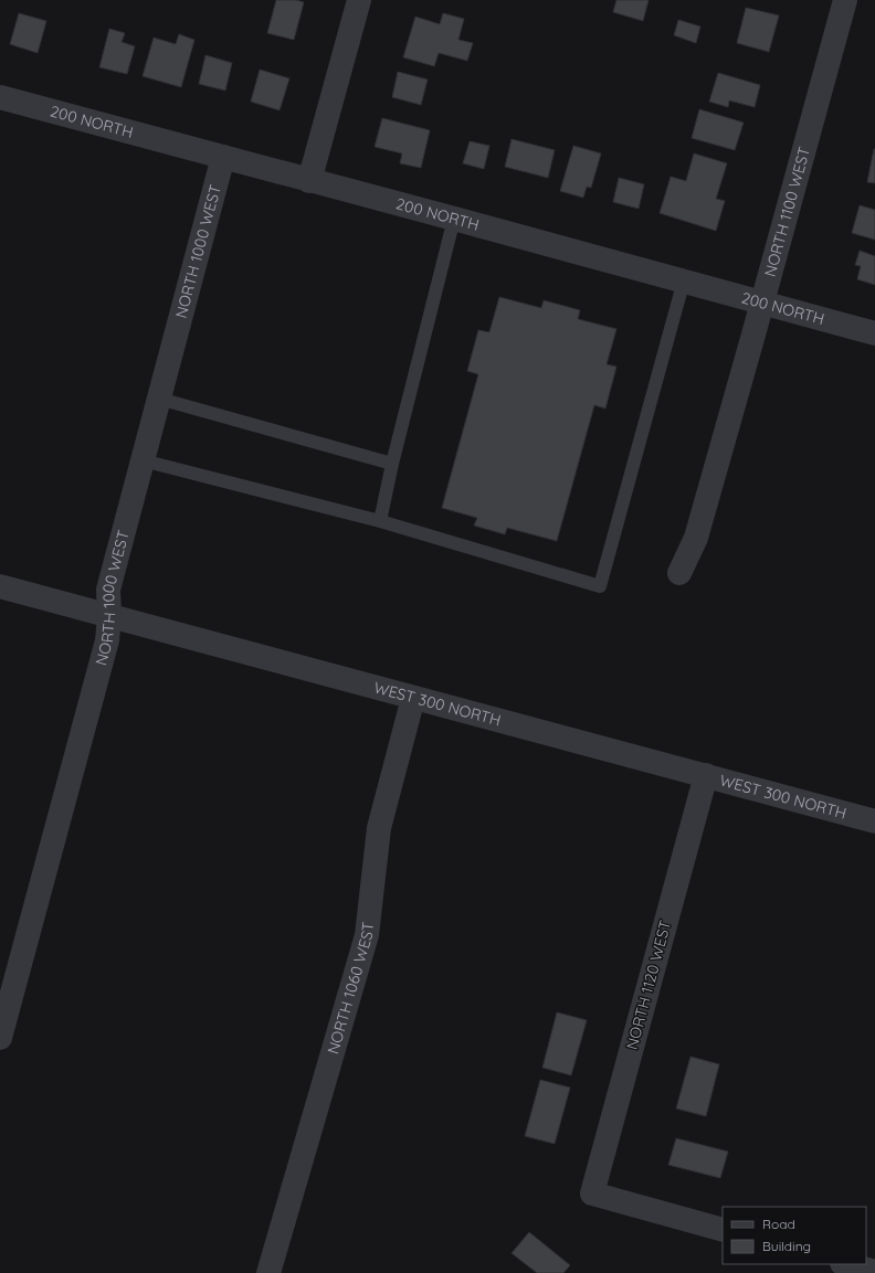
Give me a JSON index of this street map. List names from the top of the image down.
{
  "streets": {
    "street": [
      "200 NORTH",
      "NORTH 1100 WEST",
      "NORTH 1000 WEST",
      "WEST 300 NORTH",
      "NORTH 1120 WEST",
      "NORTH 1060 WEST"
    ]
  },
  "crossings": [
    ["200 NORTH", "NORTH 1100 WEST"],
    ["200 NORTH", "NORTH 1000 WEST"],
    ["NORTH 1000 WEST", "WEST 300 NORTH"],
    ["WEST 300 NORTH", "NORTH 1120 WEST"],
    ["WEST 300 NORTH", "NORTH 1060 WEST"]
  ],
  "legend": ["Road", "Building"]
}
